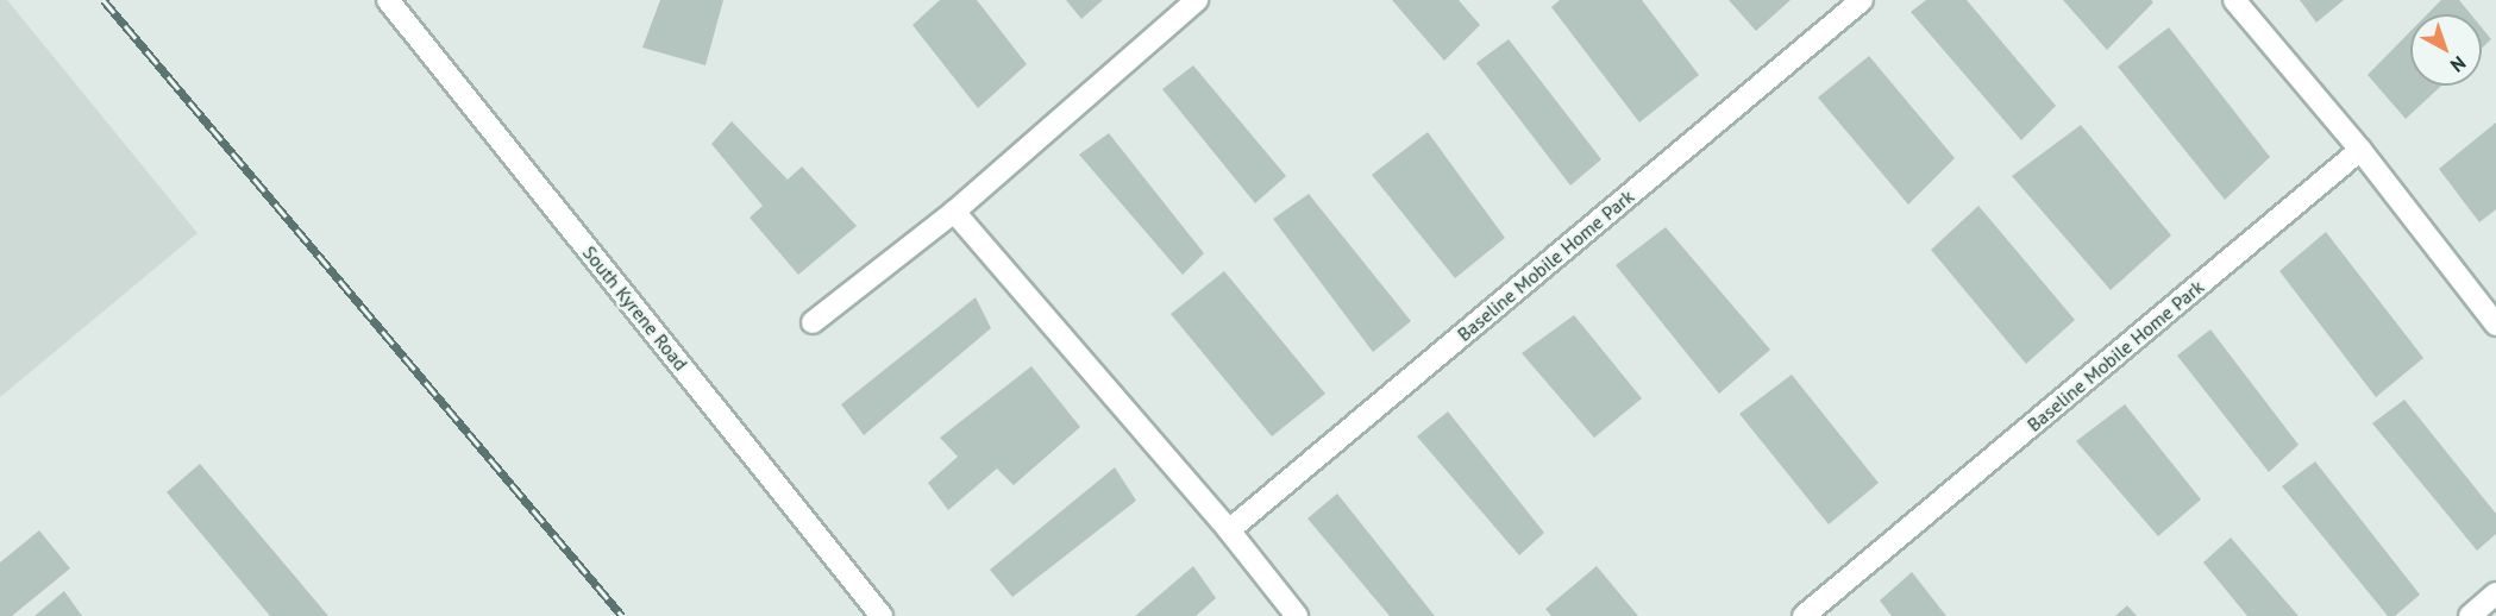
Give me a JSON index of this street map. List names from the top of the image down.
{
  "streets": {
    "street": ["Baseline Mobile Home Park", "South Kyrene Road"]
  },
  "north": "bottom right"
}
